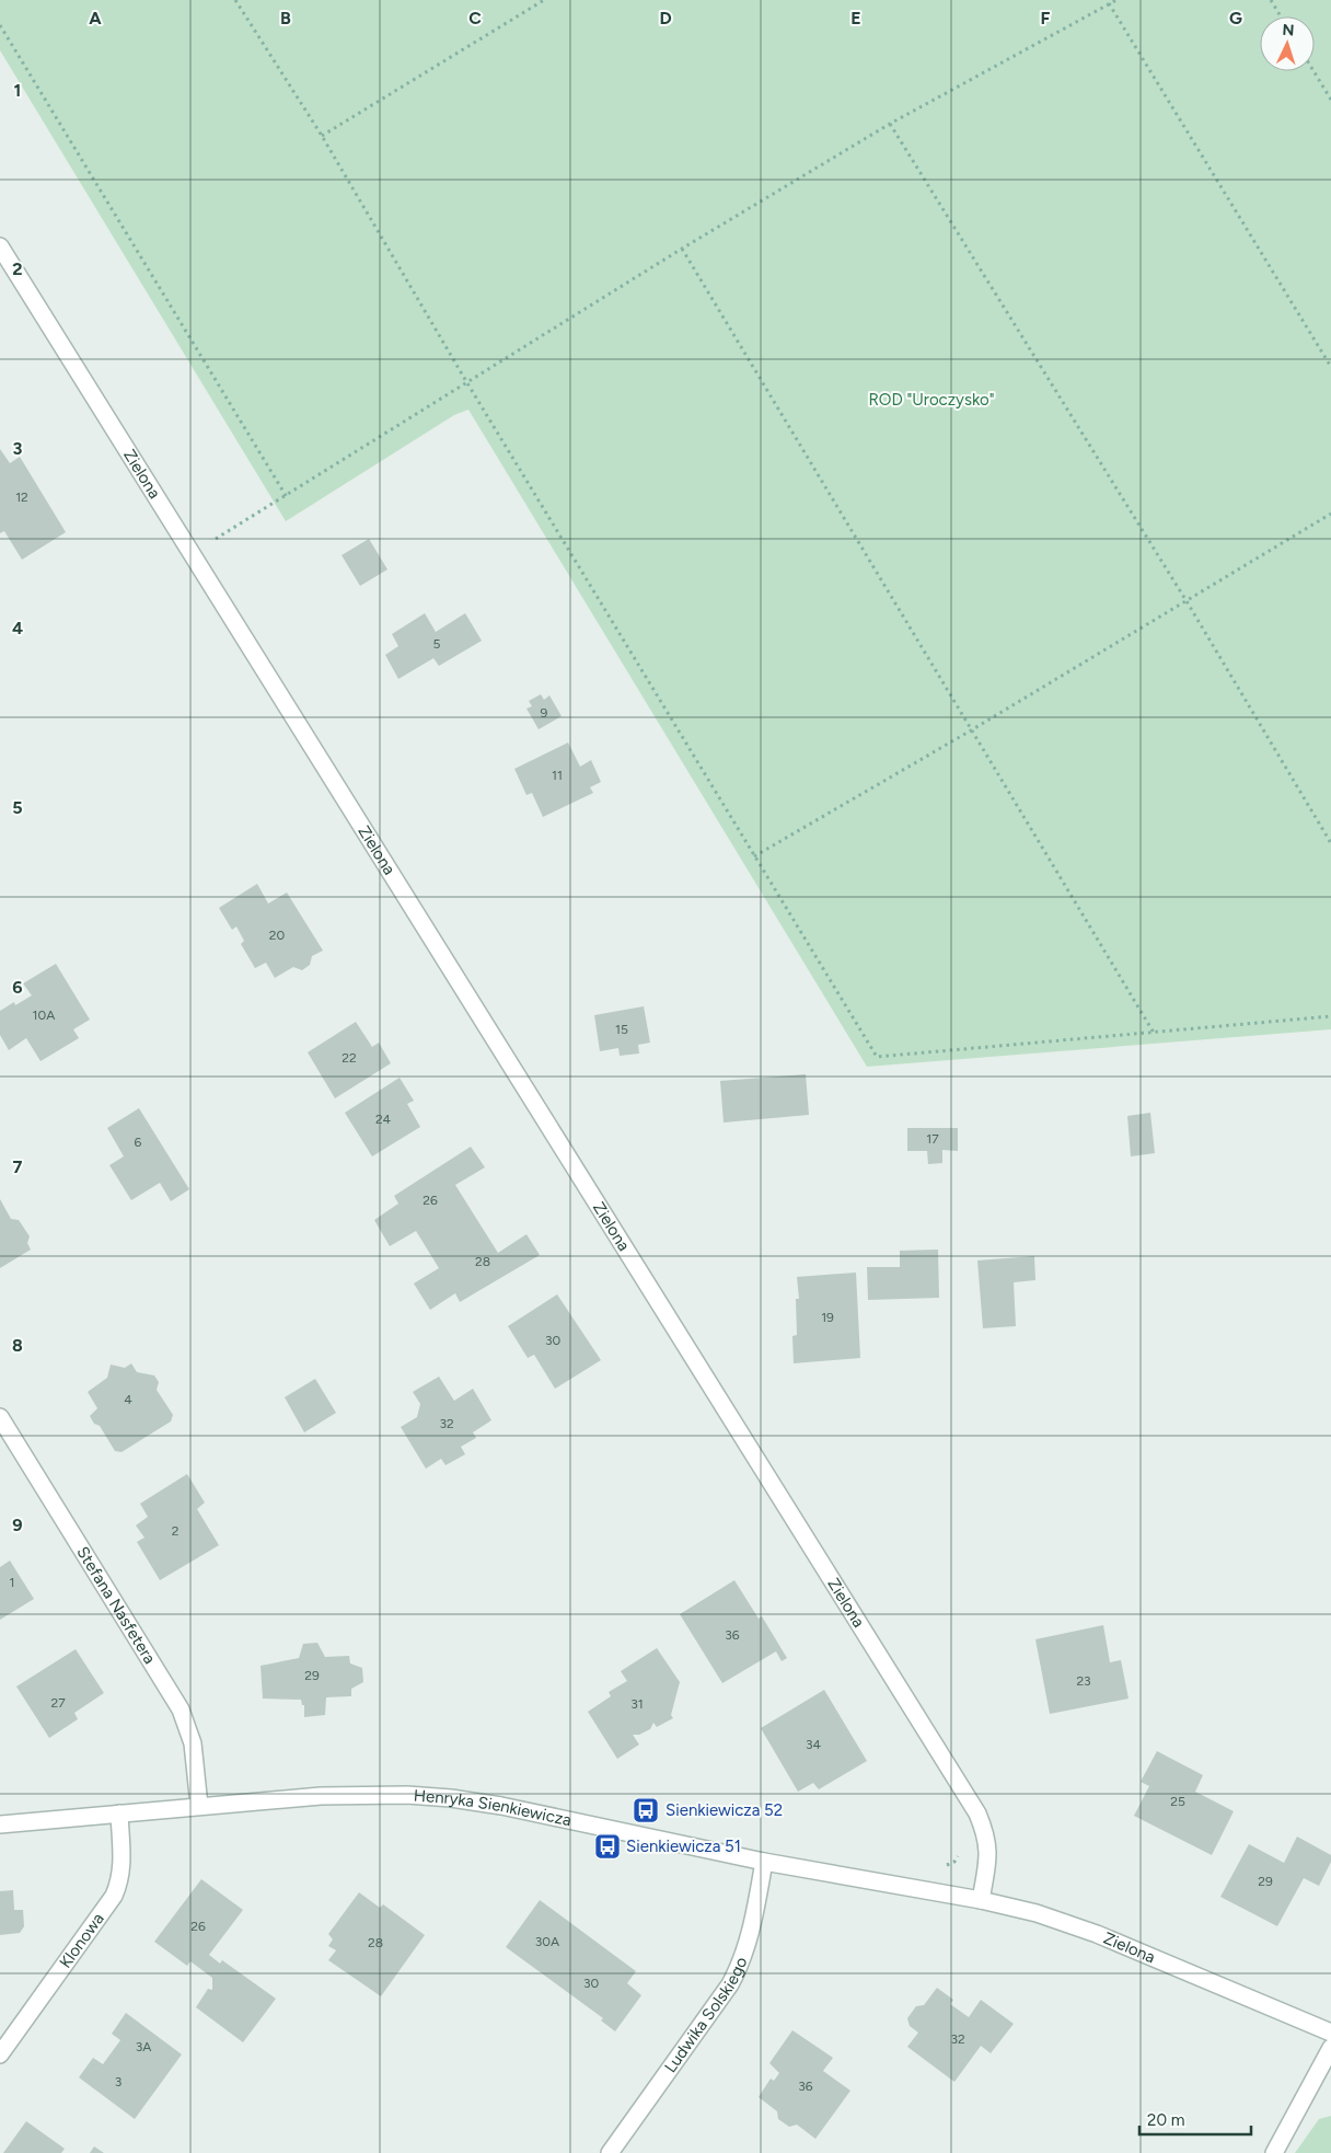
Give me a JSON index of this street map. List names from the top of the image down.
{
  "streets": {
    "street": [
      "Zielona",
      "Stefana Nasfetera",
      "Henryka Sienkiewicza",
      "Klonowa",
      "Ludwika Solskiego"
    ]
  },
  "crossings": [
    ["Zielona", "Henryka Sienkiewicza"],
    ["Stefana Nasfetera", "Henryka Sienkiewicza"],
    ["Henryka Sienkiewicza", "Klonowa"],
    ["Henryka Sienkiewicza", "Ludwika Solskiego"]
  ],
  "parks": ["ROD \"Uroczysko\""],
  "places": {
    "bus stop": ["Sienkiewicza 52", "Sienkiewicza 51"]
  },
  "house_numbers": [
    "12",
    "5",
    "9",
    "11",
    "20",
    "10A",
    "15",
    "22",
    "24",
    "17",
    "6",
    "26",
    "28",
    "19",
    "30",
    "4",
    "32",
    "2",
    "1",
    "36",
    "29",
    "23",
    "27",
    "31",
    "34",
    "25",
    "29",
    "26",
    "30A",
    "28",
    "30",
    "32",
    "3A",
    "3",
    "36"
  ],
  "scale_bar": "20 m",
  "north": "top",
  "grid": {
    "columns": [
      "A",
      "B",
      "C",
      "D",
      "E",
      "F",
      "G"
    ],
    "rows": [
      "1",
      "2",
      "3",
      "4",
      "5",
      "6",
      "7",
      "8",
      "9"
    ]
  }
}
